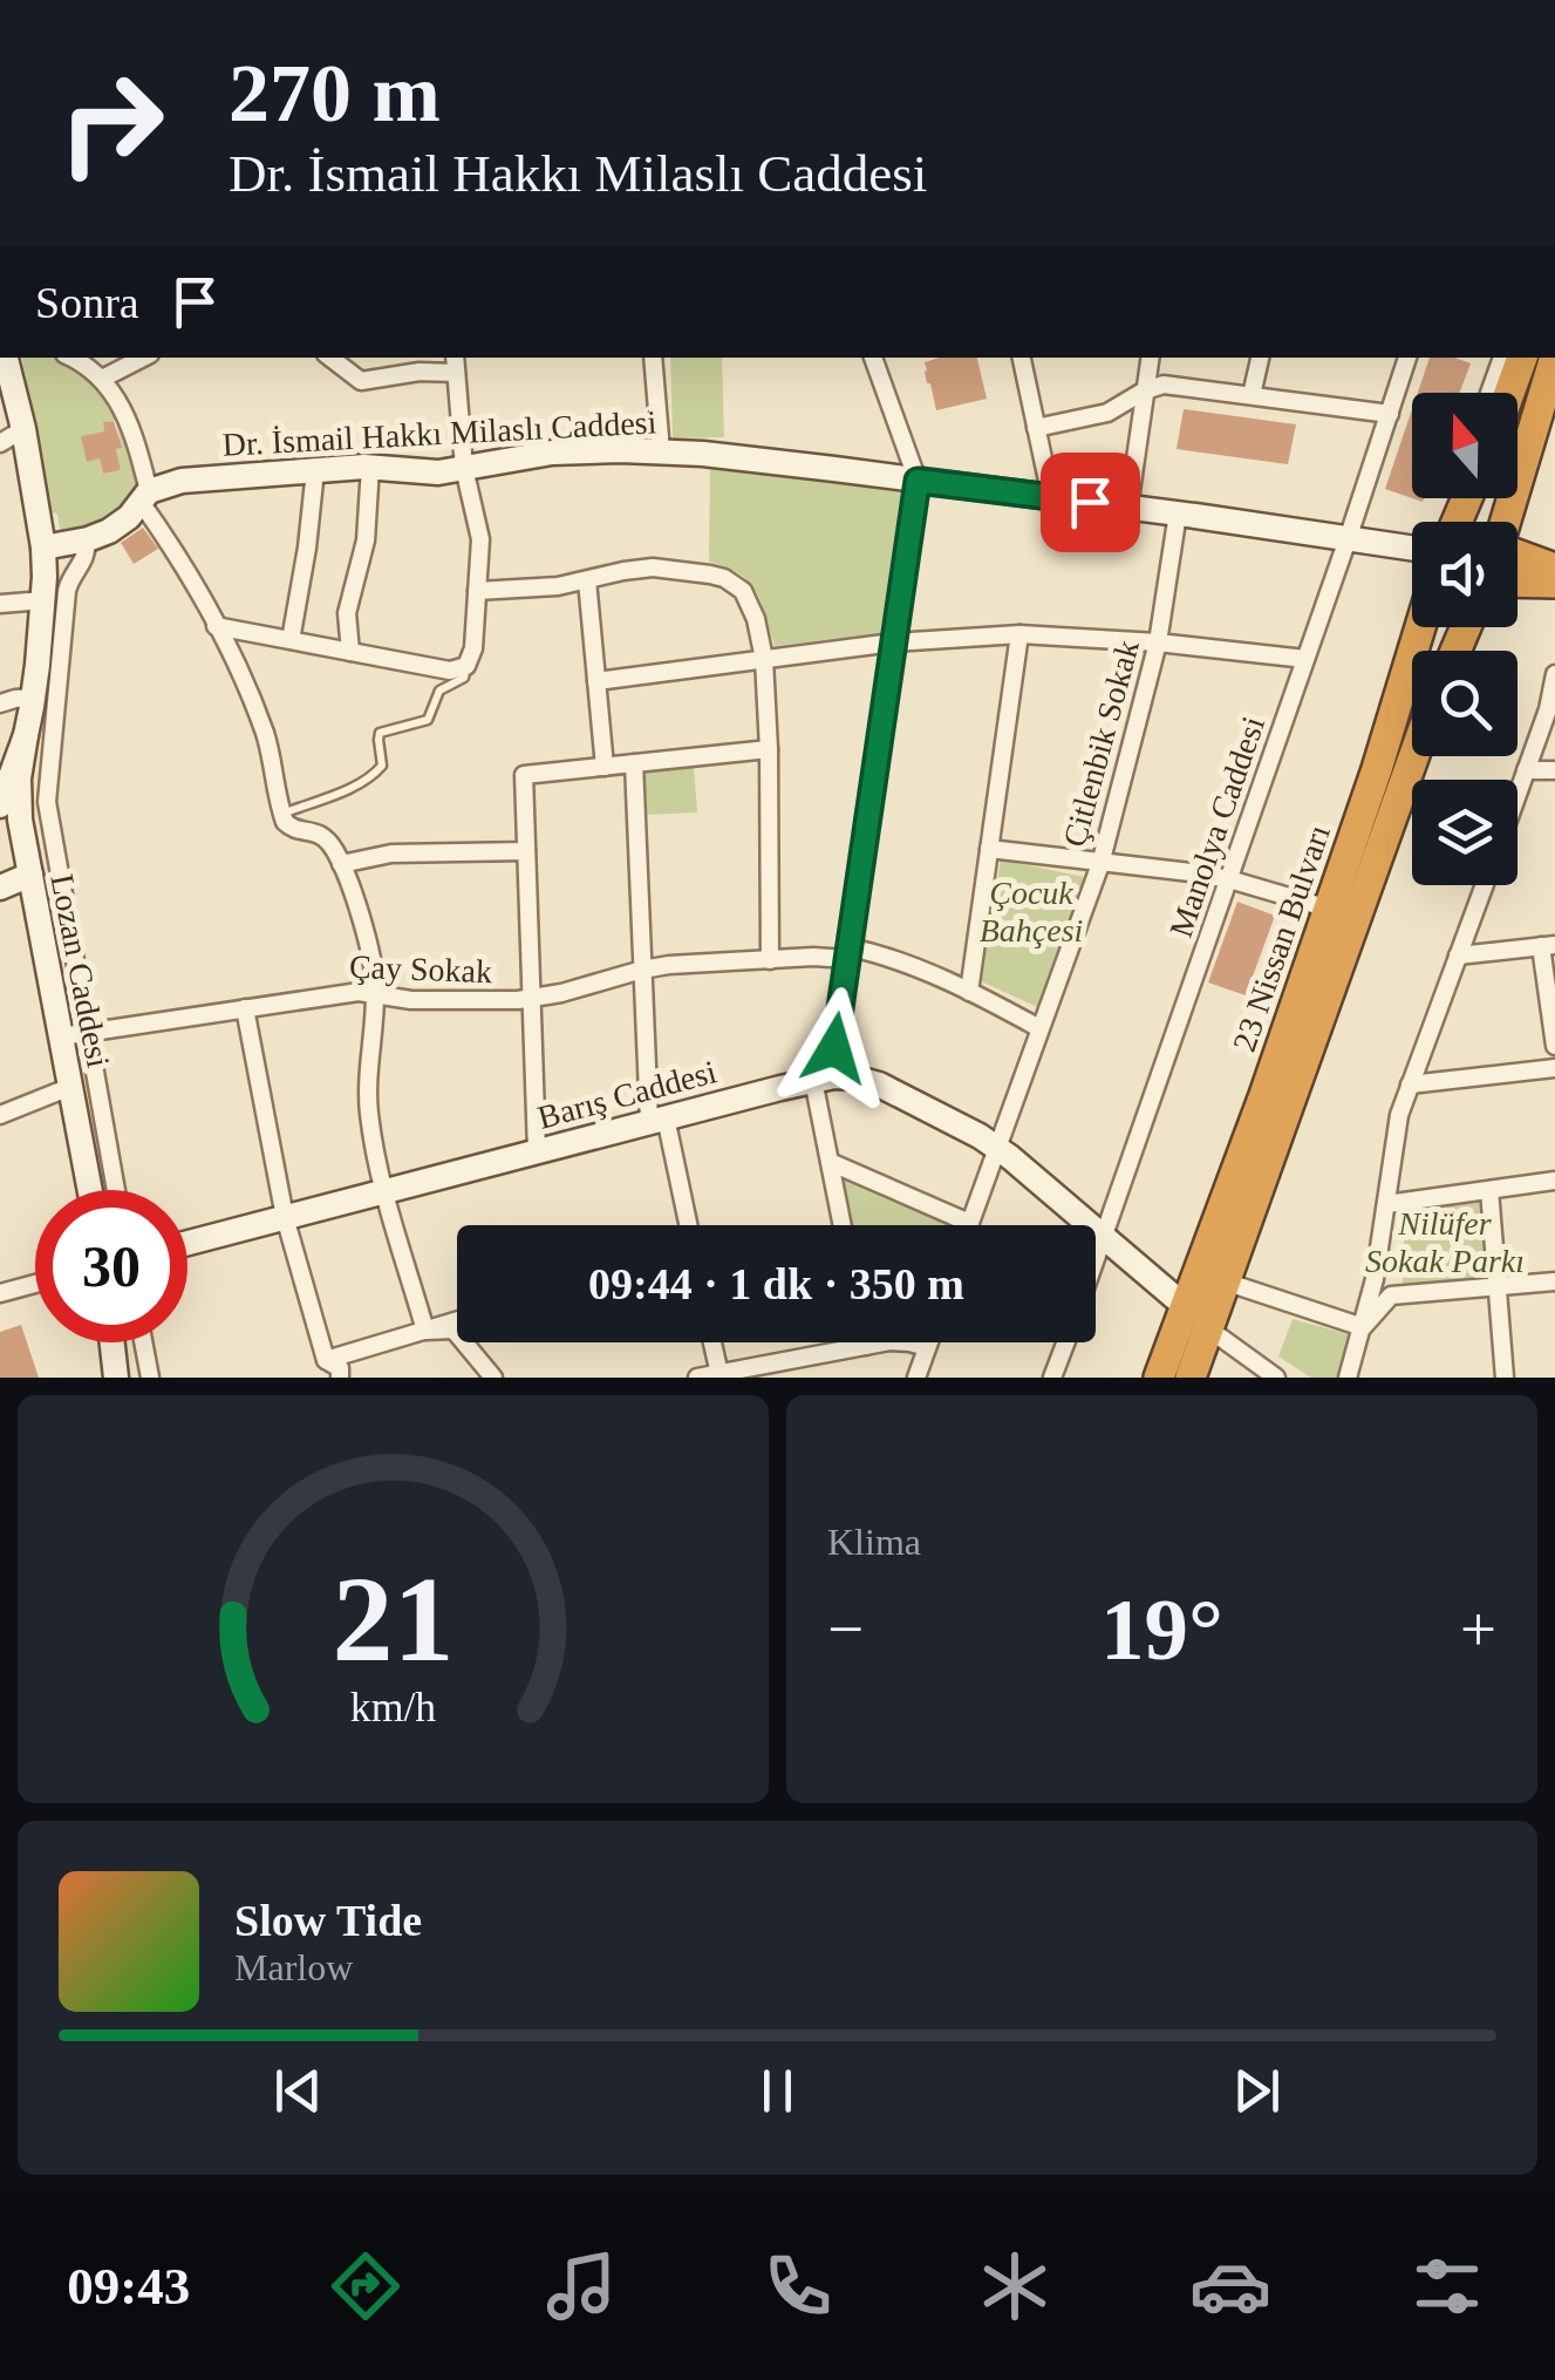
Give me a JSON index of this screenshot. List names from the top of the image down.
{
  "streets": {
    "highway": ["23 Nissan Bulvarı"],
    "street": [
      "Dr. İsmail Hakkı Milaslı Caddesi",
      "Çitlenbik Sokak",
      "Manolya Caddesi",
      "Çay Sokak",
      "Lozan Caddesi",
      "Barış Caddesi"
    ]
  },
  "crossings": [
    ["Dr. İsmail Hakkı Milaslı Caddesi", "Çitlenbik Sokak"],
    ["Dr. İsmail Hakkı Milaslı Caddesi", "Manolya Caddesi"],
    ["Çitlenbik Sokak", "Çay Sokak"],
    ["Çitlenbik Sokak", "Barış Caddesi"],
    ["Manolya Caddesi", "Barış Caddesi"],
    ["23 Nissan Bulvarı", "Barış Caddesi"],
    ["Çay Sokak", "Lozan Caddesi"]
  ],
  "parks": ["Çocuk Bahçesi", "Nilüfer Sokak Parkı"],
  "north": "top",
  "page": {
    "turn": ["270 m", "Dr. İsmail Hakkı Milaslı Caddesi"],
    "then": "Sonra",
    "limit": "30",
    "trip": "09:44 · 1 dk · 350 m",
    "tile": "Klima",
    "heat": ["−", "19°", "+"],
    "song": ["Slow Tide", "Marlow"],
    "tabs": "09:43",
    "gauge": ["21", "km/h"]
  }
}
